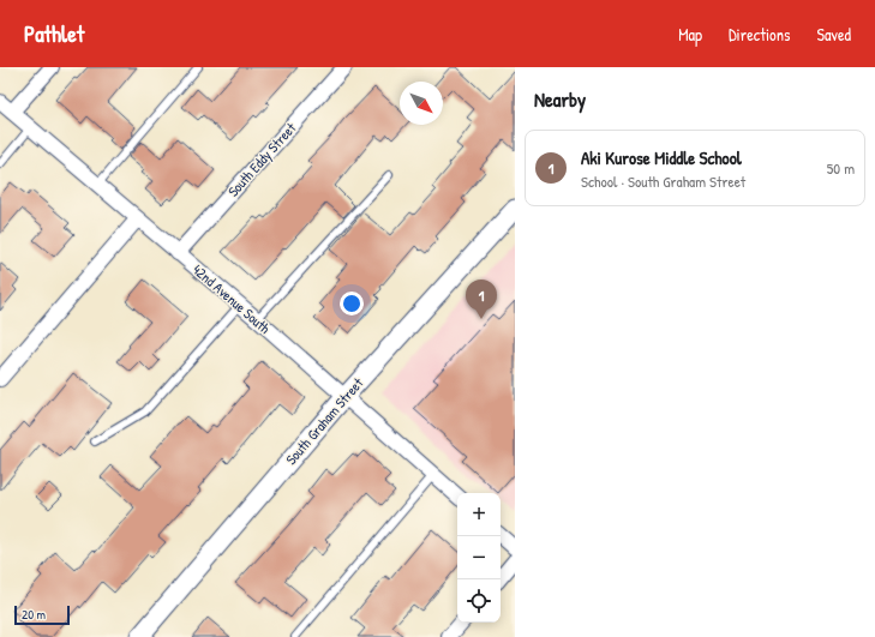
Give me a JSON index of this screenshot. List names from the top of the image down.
{
  "streets": {
    "street": ["South Eddy Street", "42nd Avenue South", "South Graham Street"]
  },
  "crossings": [
    ["South Eddy Street", "42nd Avenue South"],
    ["42nd Avenue South", "South Graham Street"]
  ],
  "scale_bar": "20 m",
  "north": "bottom right",
  "page": {
    "header": "Pathlet",
    "nav": ["Map", "Directions", "Saved"],
    "heading": "Nearby",
    "list": [
      {
        "mark": "1",
        "name": "Aki Kurose Middle School",
        "note": "School · South Graham Street",
        "value": "50 m"
      }
    ],
    "pins": "1",
    "map_buttons": ["+", "−"],
    "scale": "20 m"
  }
}
